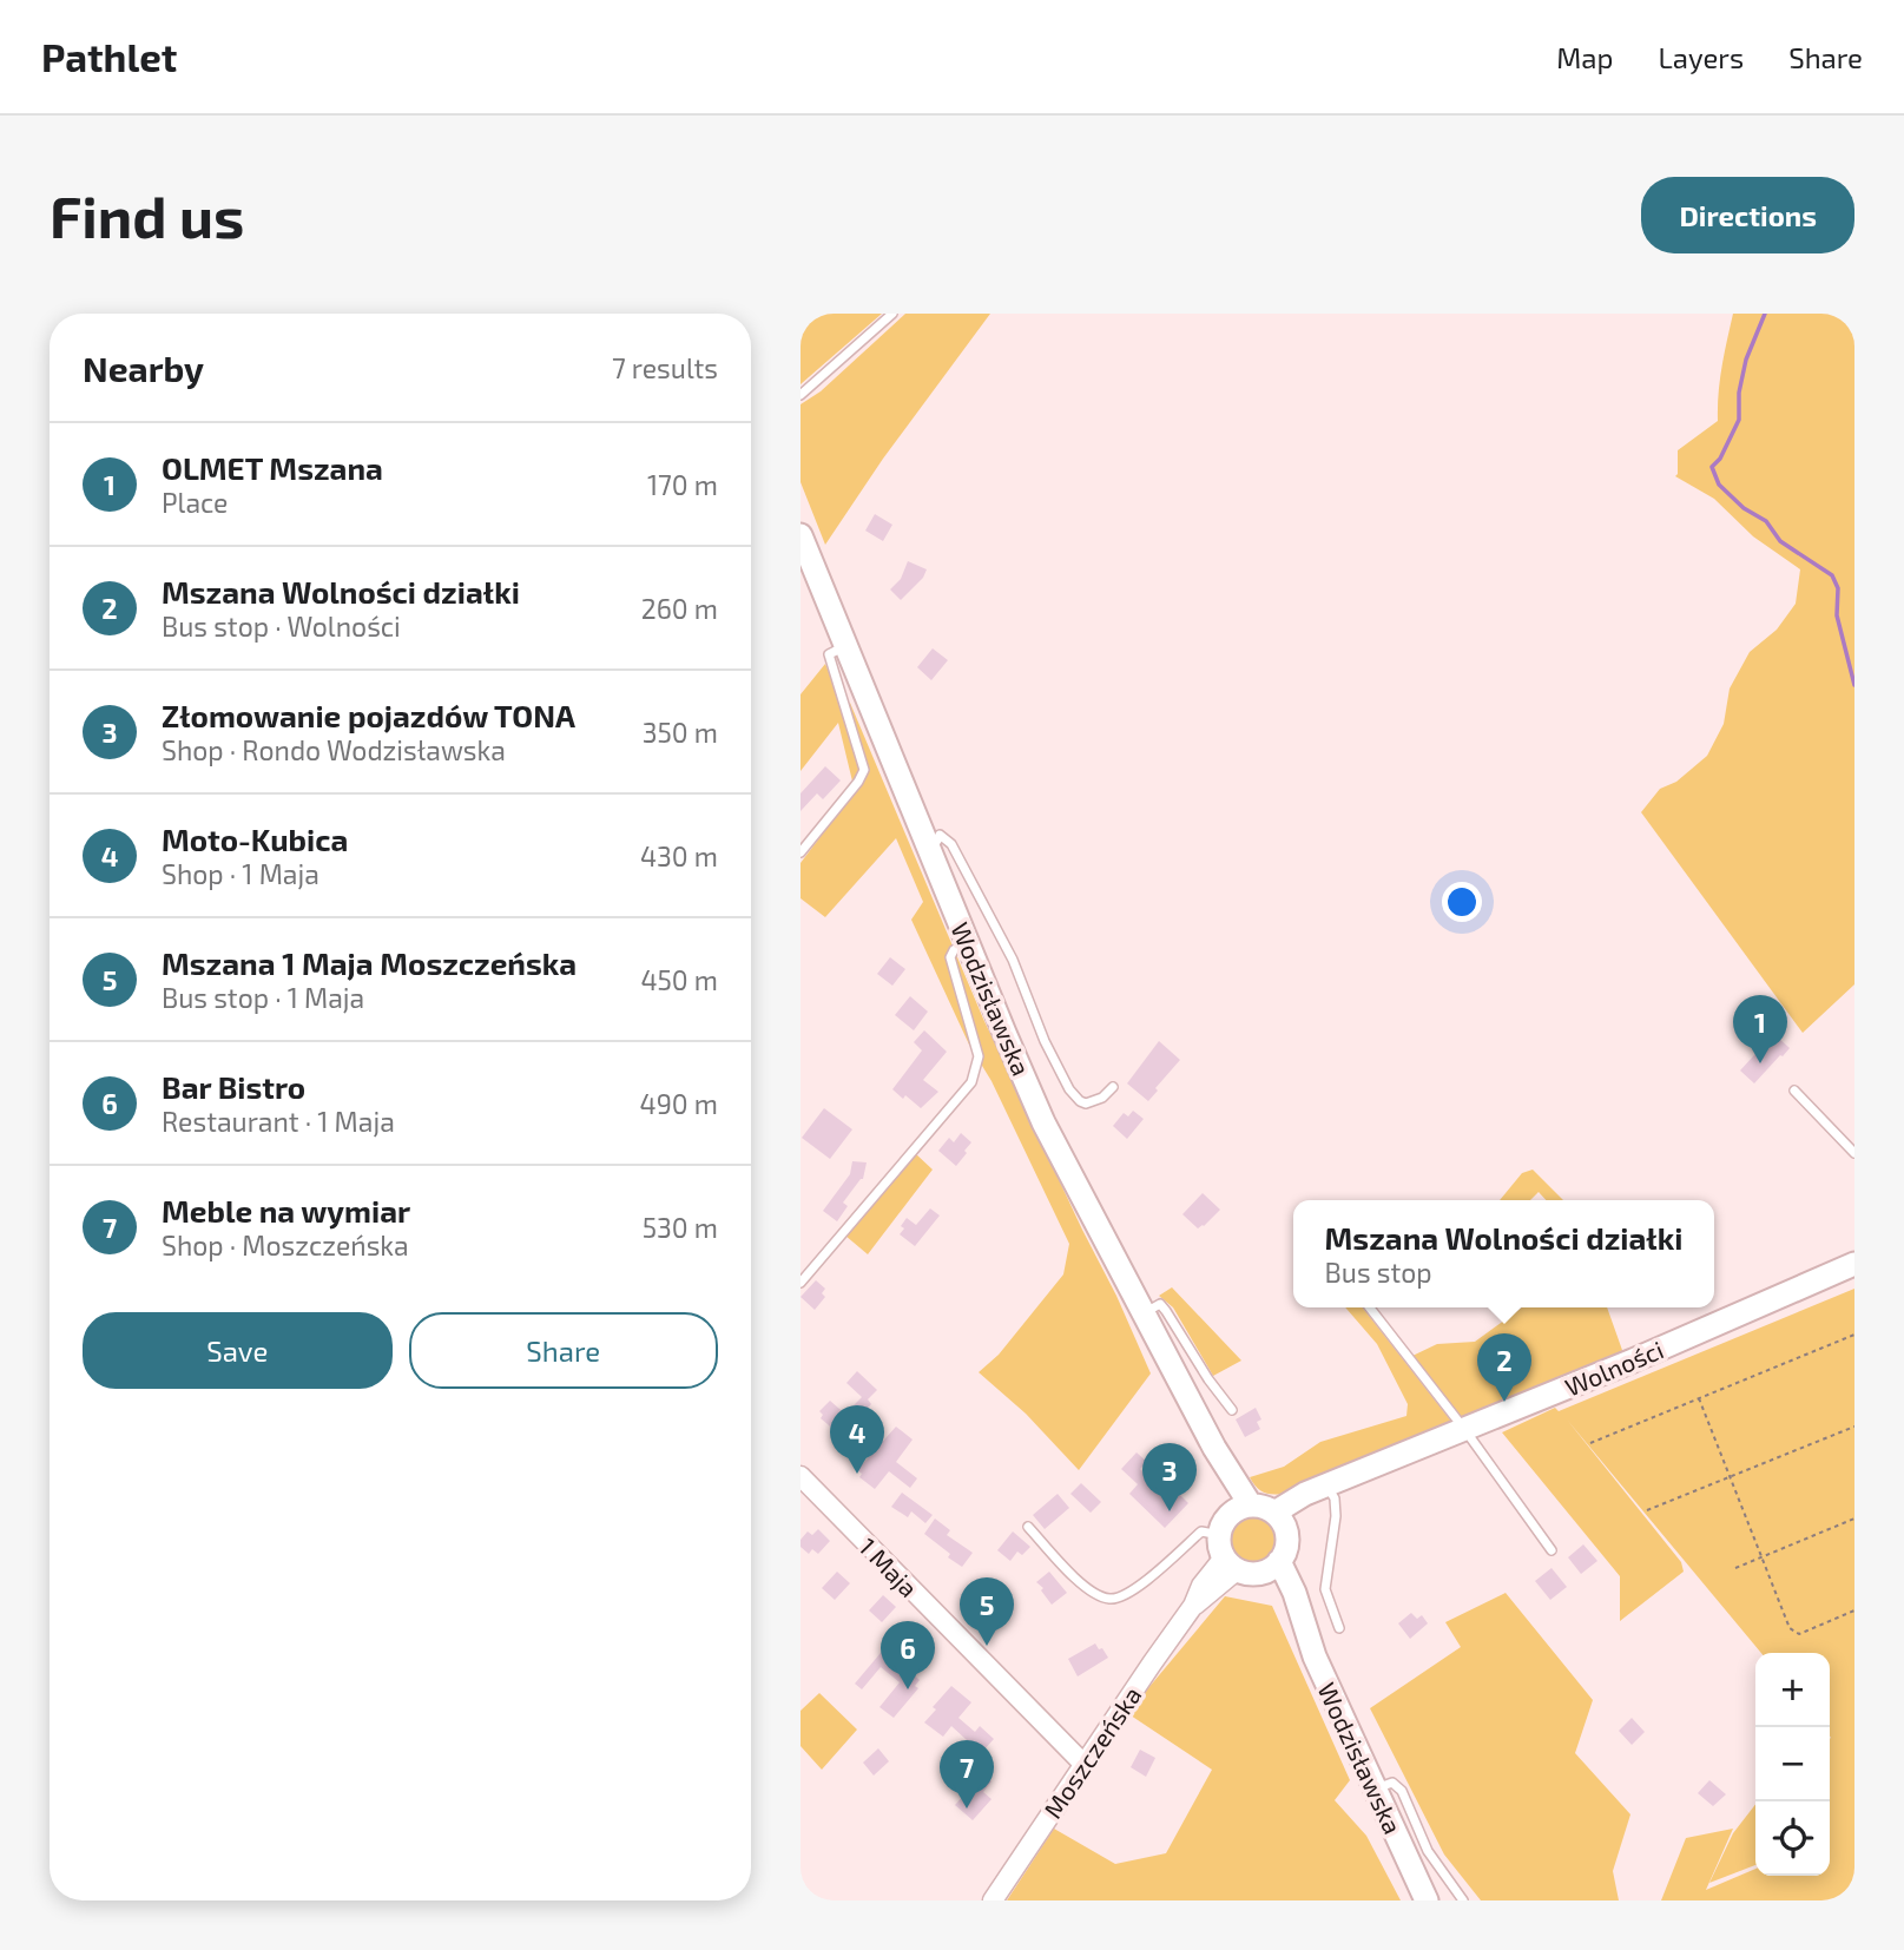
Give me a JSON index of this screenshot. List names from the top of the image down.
{
  "streets": {
    "main road": ["Wodzisławska", "Wolności"],
    "street": ["1 Maja", "Moszczeńska"]
  },
  "crossings": [
    ["Wodzisławska", "Wolności"],
    ["Wodzisławska", "Moszczeńska"],
    ["Wolności", "Moszczeńska"],
    ["1 Maja", "Moszczeńska"]
  ],
  "page": {
    "header": "Pathlet",
    "nav": ["Map", "Layers", "Share"],
    "buttons": [
      "Directions",
      ["Save", "Share"]
    ],
    "title": "Find us",
    "heading": ["Nearby", "7 results"],
    "list": [
      {
        "mark": "1",
        "name": "OLMET Mszana",
        "note": "Place",
        "value": "170 m"
      },
      {
        "mark": "2",
        "name": "Mszana Wolności działki",
        "note": "Bus stop · Wolności",
        "value": "260 m"
      },
      {
        "mark": "3",
        "name": "Złomowanie pojazdów TONA",
        "note": "Shop · Rondo Wodzisławska",
        "value": "350 m"
      },
      {
        "mark": "4",
        "name": "Moto-Kubica",
        "note": "Shop · 1 Maja",
        "value": "430 m"
      },
      {
        "mark": "5",
        "name": "Mszana 1 Maja Moszczeńska",
        "note": "Bus stop · 1 Maja",
        "value": "450 m"
      },
      {
        "mark": "6",
        "name": "Bar Bistro",
        "note": "Restaurant · 1 Maja",
        "value": "490 m"
      },
      {
        "mark": "7",
        "name": "Meble na wymiar",
        "note": "Shop · Moszczeńska",
        "value": "530 m"
      }
    ],
    "pins": [
      "1",
      "2",
      "4",
      "3",
      "5",
      "6",
      "7"
    ],
    "popup": ["Mszana Wolności działki", "Bus stop"],
    "map_buttons": ["+", "−"]
  }
}
